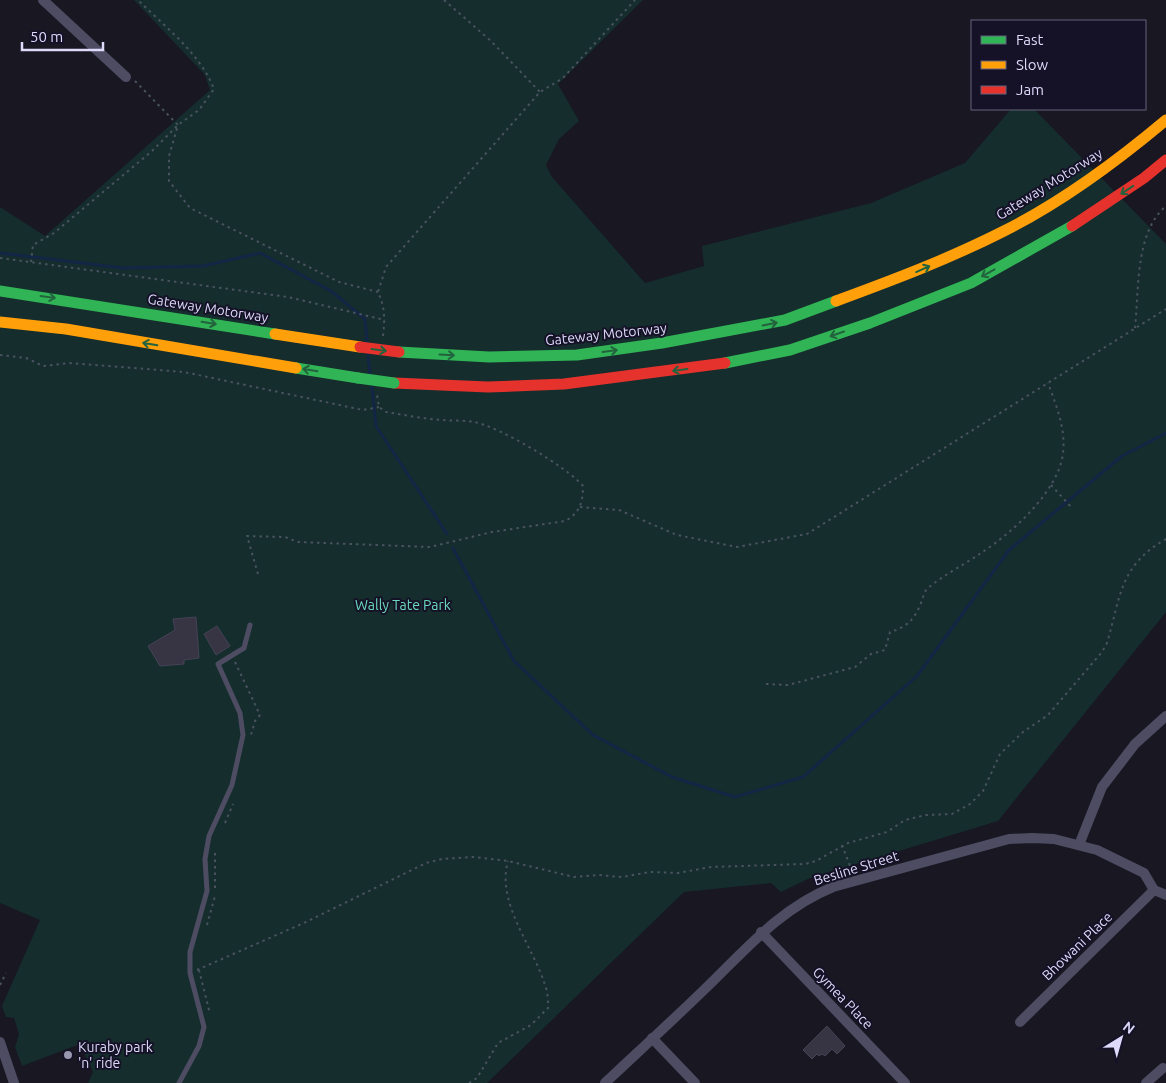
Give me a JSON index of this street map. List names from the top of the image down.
{
  "streets": {
    "highway": ["Gateway Motorway"],
    "street": ["Besline Street", "Bhowani Place", "Gymea Place"]
  },
  "crossings": [
    ["Besline Street", "Bhowani Place"],
    ["Besline Street", "Gymea Place"]
  ],
  "parks": ["Wally Tate Park"],
  "places": ["Kuraby park 'n' ride"],
  "legend": ["Fast", "Slow", "Jam"],
  "scale_bar": "50 m",
  "north": "top right"
}
